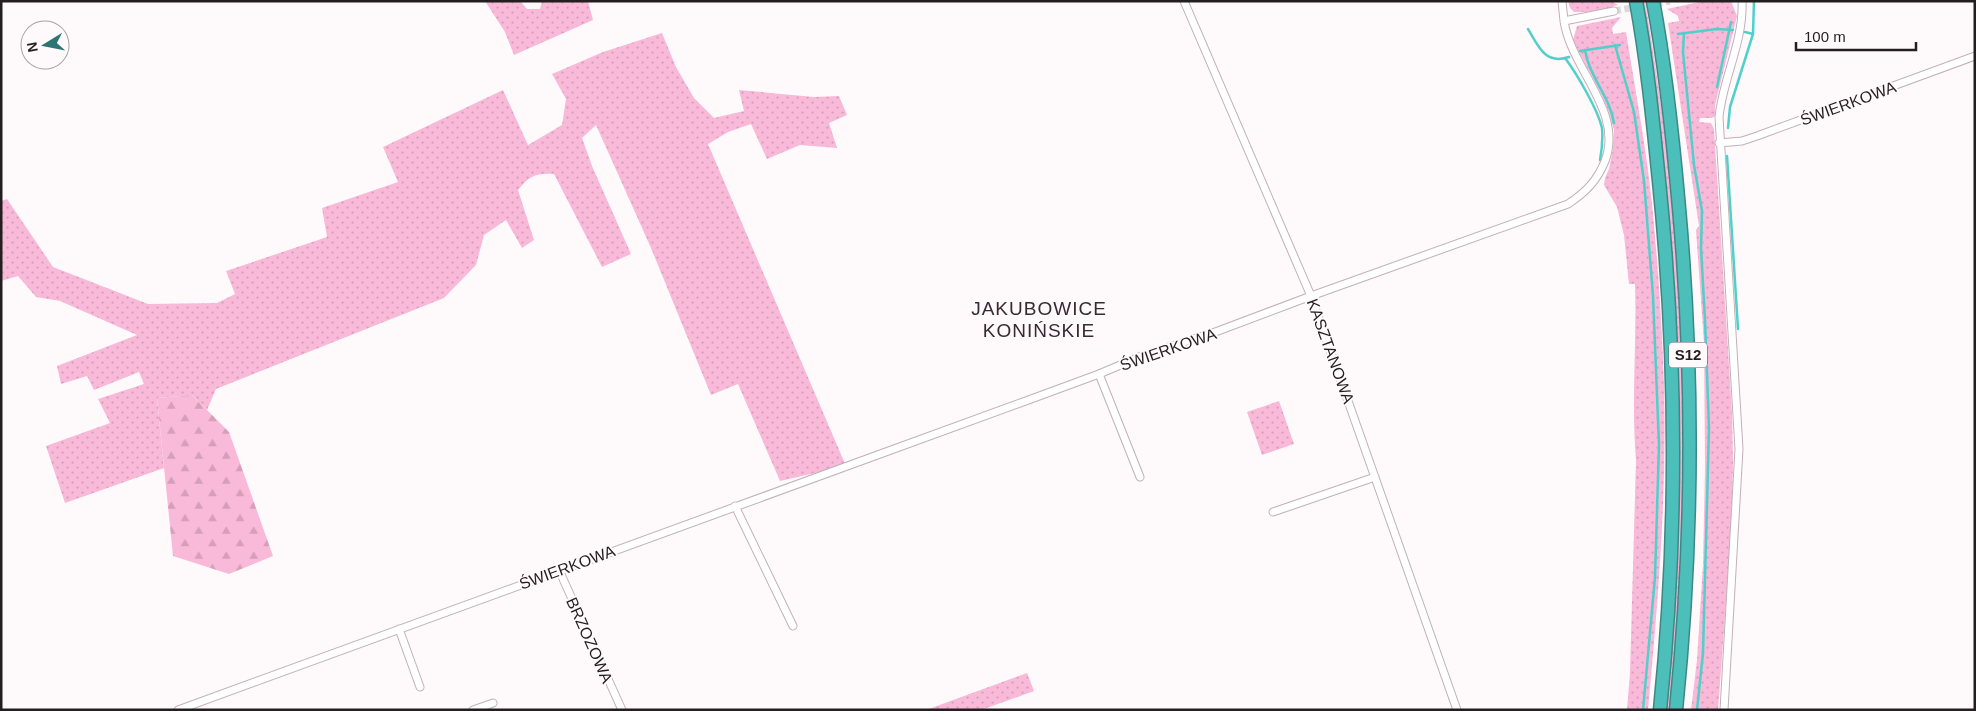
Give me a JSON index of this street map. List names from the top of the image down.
{
  "streets": {
    "highway": ["S12"],
    "street": ["ŚWIERKOWA", "KASZTANOWA", "BRZOZOWA"]
  },
  "crossings": [
    ["ŚWIERKOWA", "KASZTANOWA"],
    ["ŚWIERKOWA", "BRZOZOWA"]
  ],
  "districts": ["JAKUBOWICE KONIŃSKIE"],
  "scale_bar": "100 m",
  "north": "left"
}
